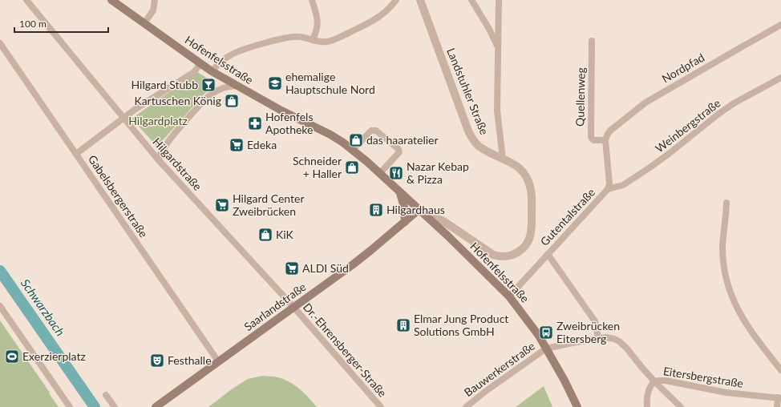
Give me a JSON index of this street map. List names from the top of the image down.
{
  "streets": {
    "main road": ["Hofenfelsstraße", "Saarlandstraße"],
    "street": [
      "Nordpfad",
      "Landstuhler Straße",
      "Quellenweg",
      "Weinbergstraße",
      "Hilgardstraße",
      "Gabelsbergerstraße",
      "Gutentalstraße",
      "Dr.-Ehrensberger-Straße",
      "Bauwerkerstraße",
      "Eitersbergstraße"
    ]
  },
  "crossings": [
    ["Hofenfelsstraße", "Landstuhler Straße"],
    ["Hofenfelsstraße", "Gutentalstraße"],
    ["Hofenfelsstraße", "Saarlandstraße"],
    ["Hofenfelsstraße", "Bauwerkerstraße"],
    ["Hofenfelsstraße", "Eitersbergstraße"],
    ["Nordpfad", "Quellenweg"],
    ["Nordpfad", "Gutentalstraße"],
    ["Quellenweg", "Gutentalstraße"],
    ["Weinbergstraße", "Gutentalstraße"],
    ["Hilgardstraße", "Saarlandstraße"],
    ["Hilgardstraße", "Dr.-Ehrensberger-Straße"],
    ["Gabelsbergerstraße", "Saarlandstraße"],
    ["Saarlandstraße", "Dr.-Ehrensberger-Straße"],
    ["Bauwerkerstraße", "Eitersbergstraße"]
  ],
  "water": ["Schwarzbach"],
  "parks": ["Hilgardplatz"],
  "places": {
    "school or university": ["ehemalige Hauptschule Nord"],
    "bar": ["Hilgard Stubb"],
    "shop": [
      "Kartuschen König",
      "das haaratelier",
      "Schneider + Haller",
      "KiK"
    ],
    "pharmacy": ["Hofenfels Apotheke"],
    "supermarket": ["Edeka", "Hilgard Center Zweibrücken", "ALDI Süd"],
    "restaurant": ["Nazar Kebap & Pizza"],
    "building": ["Hilgardhaus", "Elmar Jung Product Solutions GmbH"],
    "bus stop": ["Zweibrücken Eitersberg"],
    "sports": ["Exerzierplatz"],
    "theatre": ["Festhalle"]
  },
  "scale_bar": "100 m"
}
